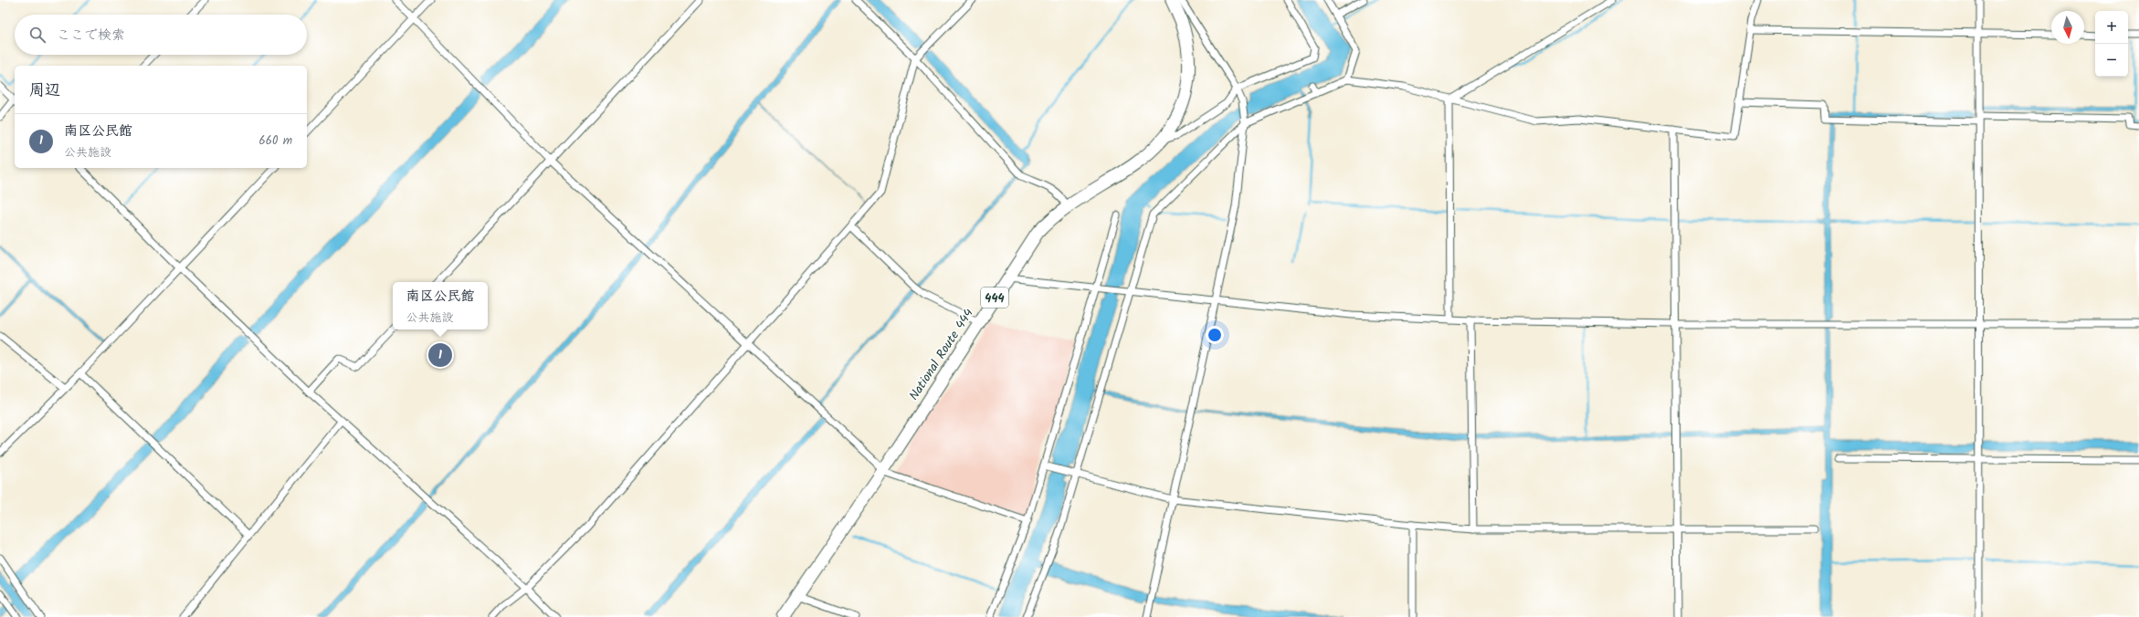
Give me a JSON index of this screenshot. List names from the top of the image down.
{
  "streets": {
    "highway": ["444", "National Route 444"]
  },
  "north": "bottom",
  "page": {
    "map_buttons": ["+", "−"],
    "search": "ここで検索",
    "heading": "周辺",
    "list": [
      {
        "mark": "1",
        "name": "南区公民館",
        "note": "公共施設",
        "value": "660 m"
      }
    ],
    "popup": ["南区公民館", "公共施設"],
    "pins": "1"
  }
}
